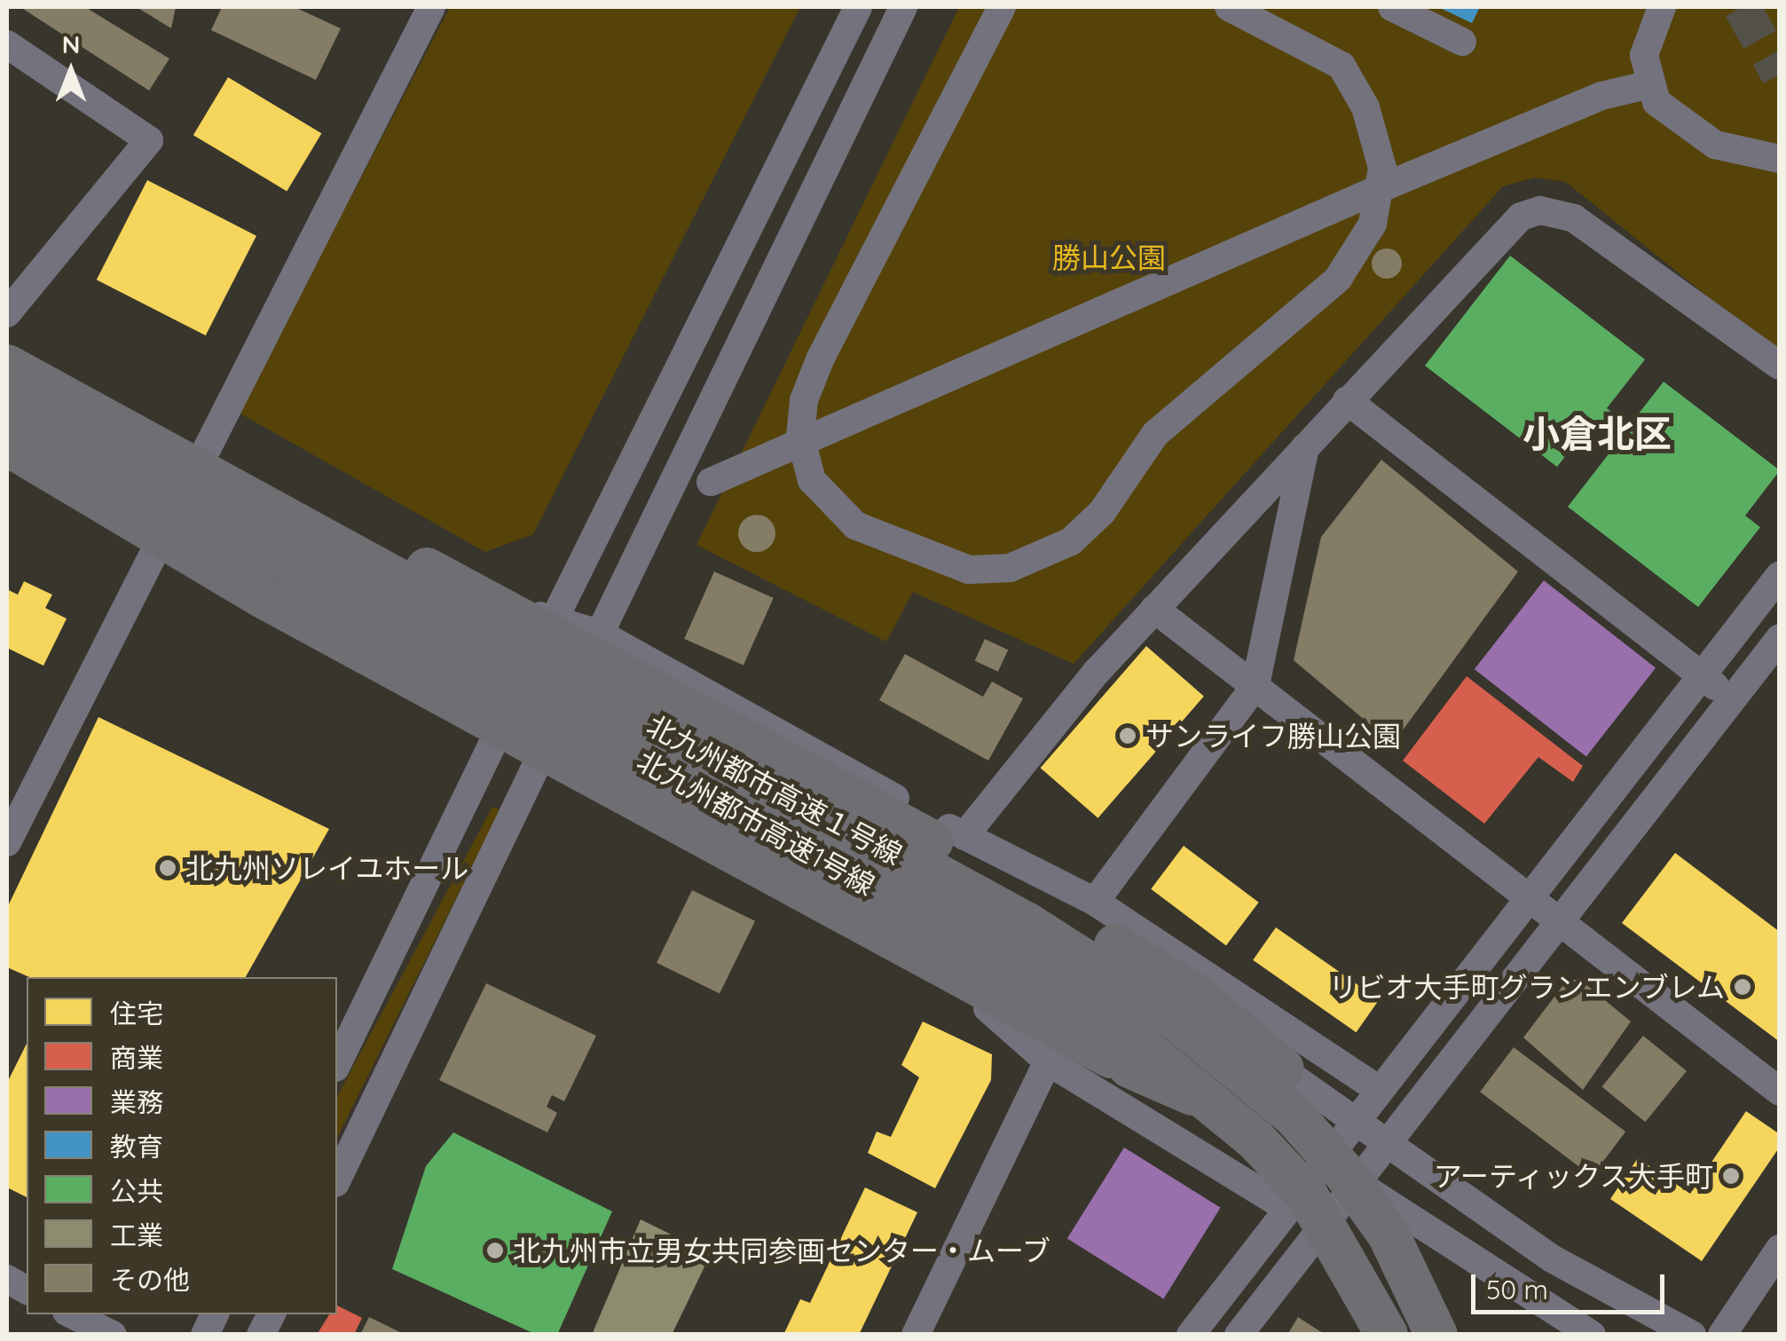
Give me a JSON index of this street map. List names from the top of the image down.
{
  "streets": {
    "highway": ["北九州都市高速１号線", "北九州都市高速1号線"]
  },
  "crossings": [
    ["北九州都市高速１号線", "北九州都市高速1号線"]
  ],
  "districts": ["小倉北区"],
  "parks": ["勝山公園"],
  "places": [
    "サンライフ勝山公園",
    "北九州ソレイユホール",
    "リビオ大手町グランエンブレム",
    "アーティックス大手町",
    "北九州市立男女共同参画センター・ムーブ"
  ],
  "legend": [
    "住宅",
    "商業",
    "業務",
    "教育",
    "公共",
    "工業",
    "その他"
  ],
  "scale_bar": "50 m",
  "north": "top"
}
